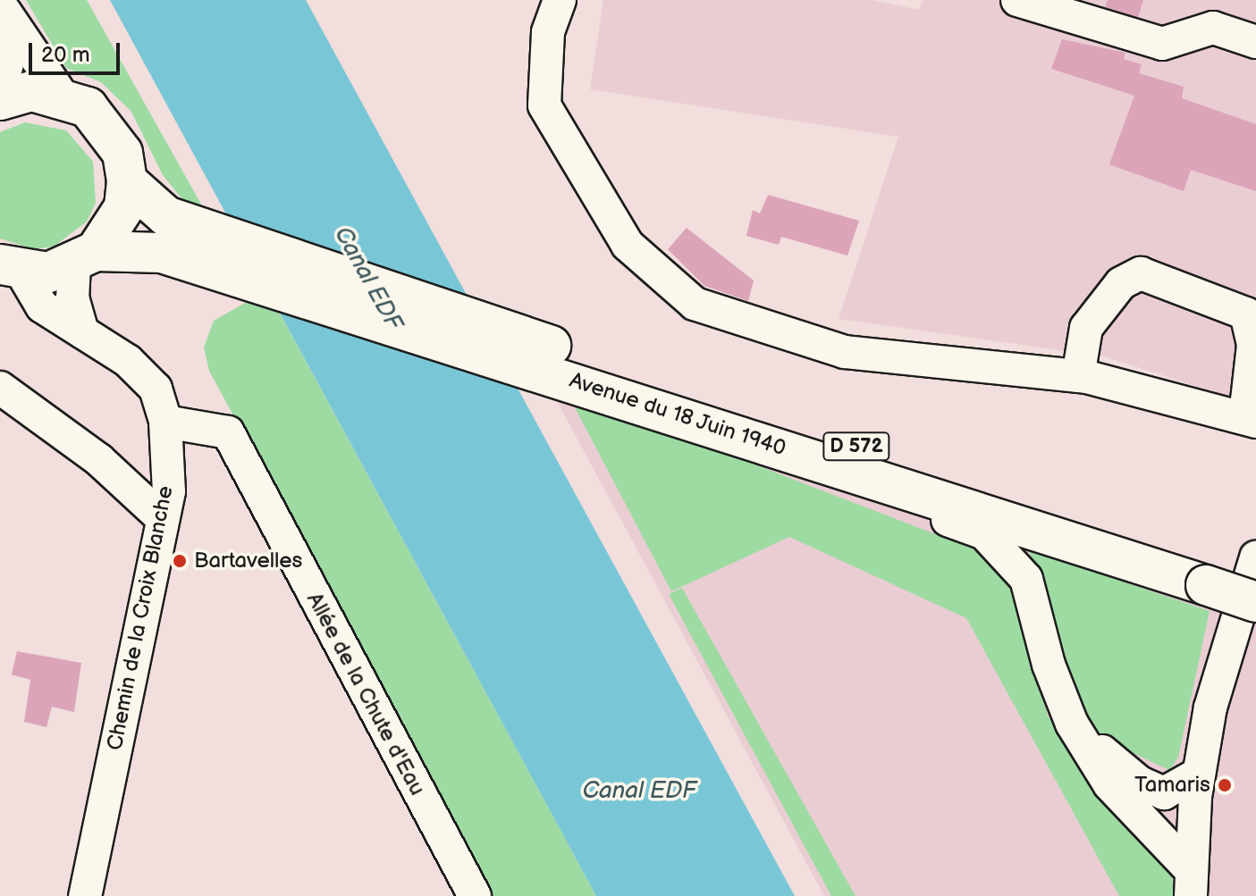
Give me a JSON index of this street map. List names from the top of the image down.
{
  "streets": {
    "main road": ["Avenue du 18 Juin 1940", "D 572"],
    "street": ["Chemin de la Croix Blanche", "Allée de la Chute d'Eau"]
  },
  "crossings": [
    ["Avenue du 18 Juin 1940", "Chemin de la Croix Blanche"],
    ["Chemin de la Croix Blanche", "Allée de la Chute d'Eau"]
  ],
  "water": ["Canal EDF"],
  "places": ["Bartavelles", "Tamaris"],
  "scale_bar": "20 m"
}
